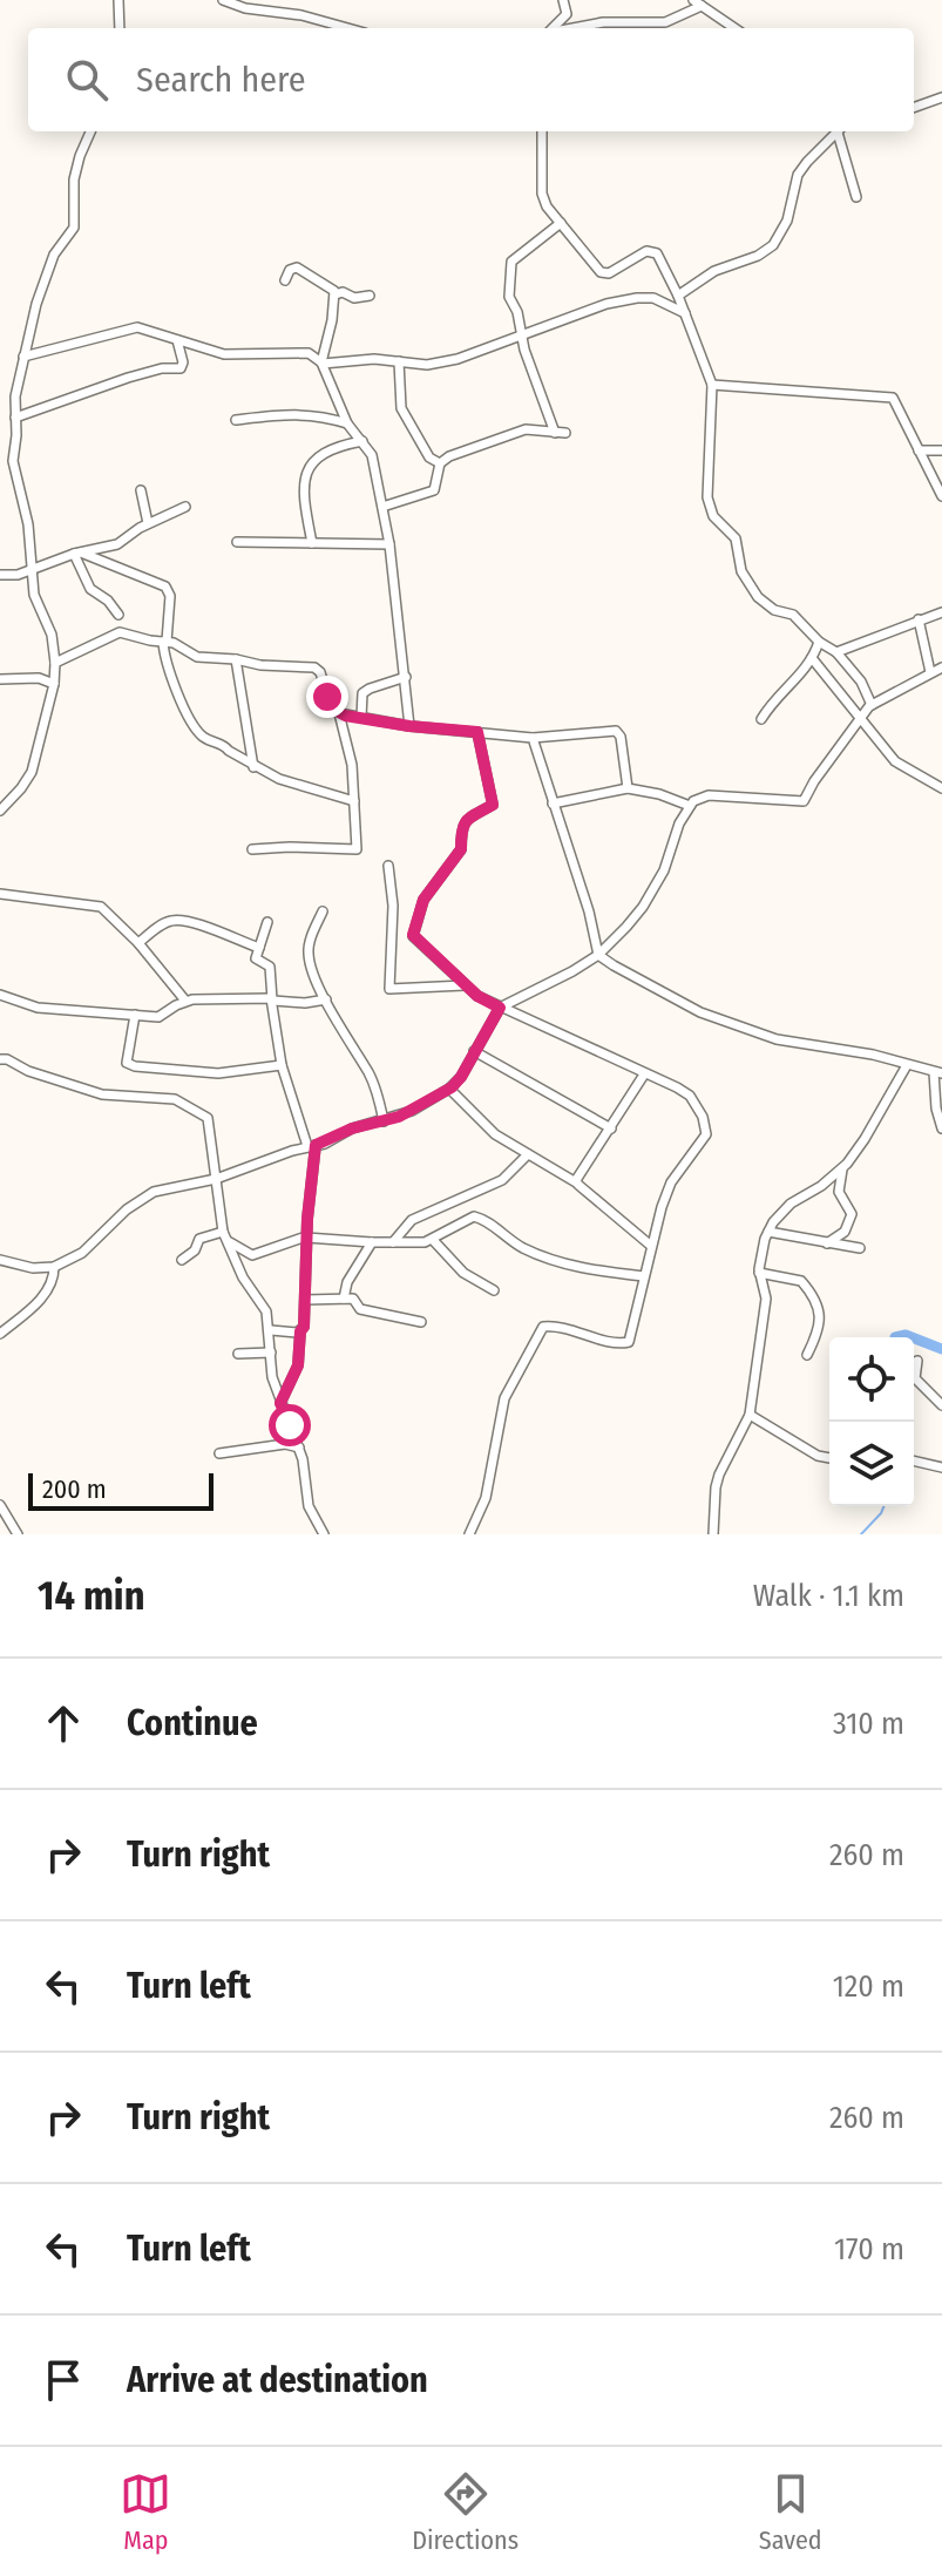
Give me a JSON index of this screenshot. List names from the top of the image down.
{
  "scale_bar": "200 m",
  "page": {
    "search": "Search here",
    "scale": "200 m",
    "heading": ["14 min", "Walk · 1.1 km"],
    "list": [
      ["Continue", "310 m"],
      ["Turn right", "260 m"],
      ["Turn left", "120 m"],
      ["Turn right", "260 m"],
      ["Turn left", "170 m"],
      "Arrive at destination"
    ],
    "nav": ["Map", "Directions", "Saved"]
  }
}
